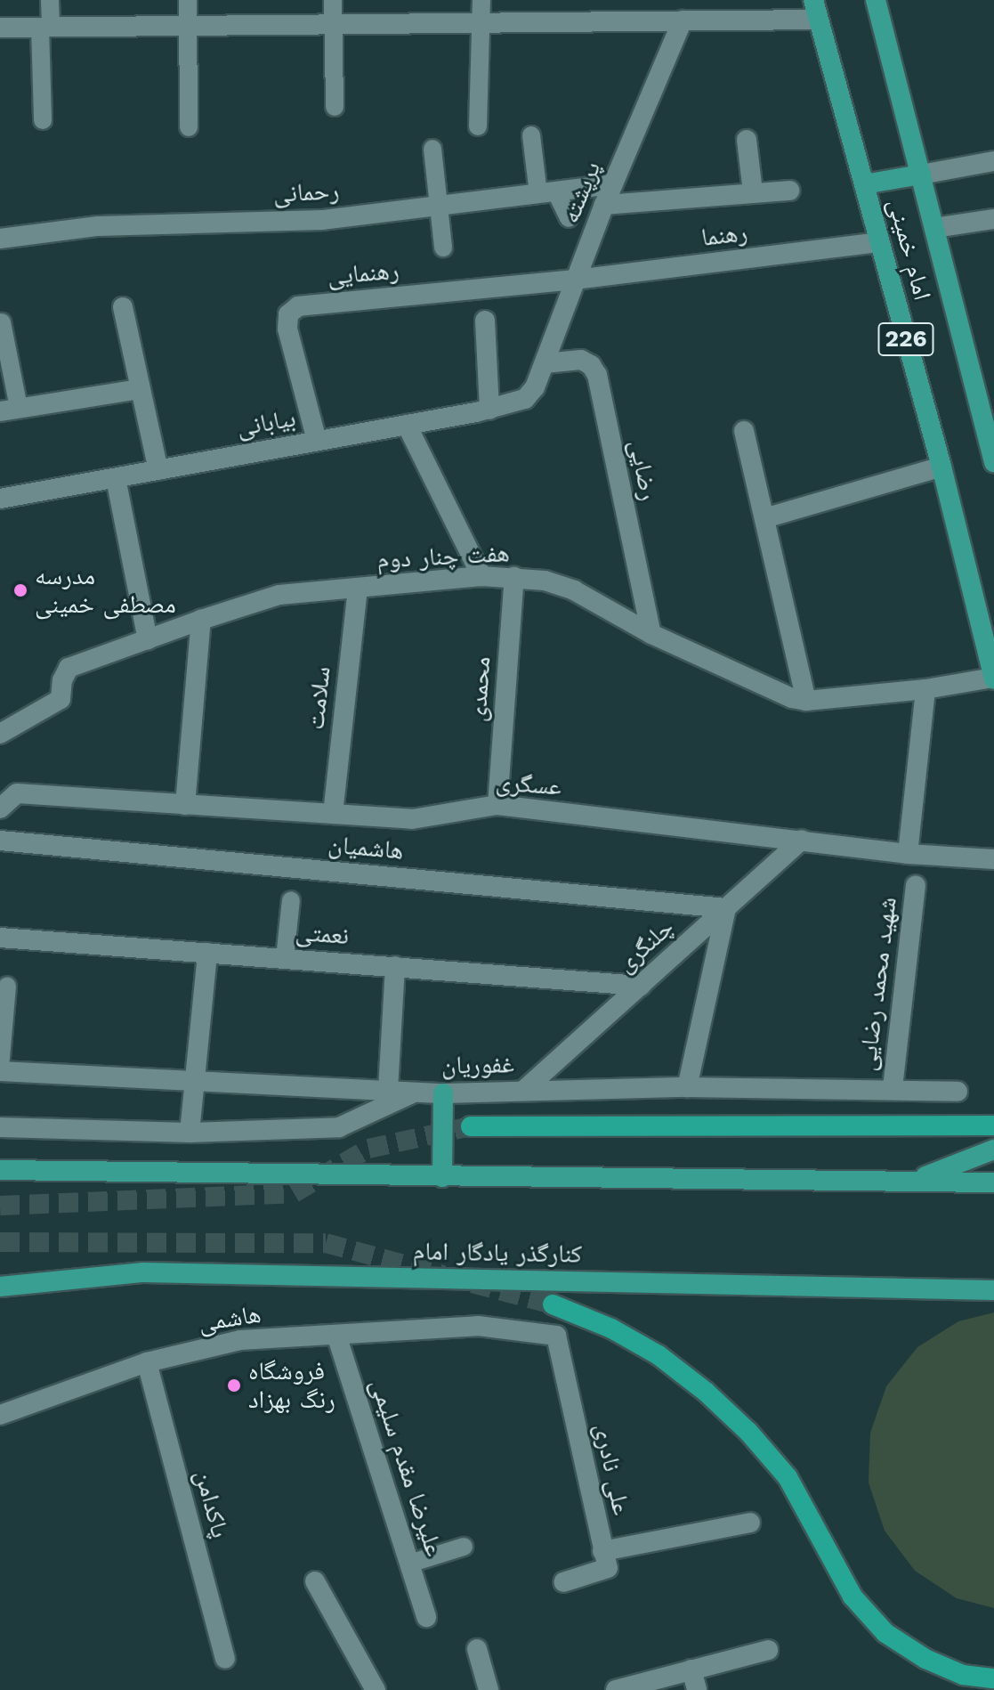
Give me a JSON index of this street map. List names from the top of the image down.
{
  "streets": {
    "main road": ["امام خمینی", "226", "کنارگذر یادگار امام"],
    "street": [
      "رحمانی",
      "پرپشته",
      "رهنما",
      "رهنمایی",
      "بیابانی",
      "رضایی",
      "هفت چنار دوم",
      "محمدی",
      "سلامت",
      "عسگری",
      "هاشمیان",
      "نعمتی",
      "چلنگری",
      "شهید محمد رضایی",
      "غفوریان",
      "هاشمی",
      "علیرضا مقدم سلیمی",
      "علی نادری",
      "پاکدامن"
    ]
  },
  "crossings": [
    ["رحمانی", "پرپشته"],
    ["پرپشته", "رهنما"],
    ["پرپشته", "رهنمایی"],
    ["پرپشته", "بیابانی"],
    ["پرپشته", "رضایی"],
    ["رهنما", "امام خمینی"],
    ["رهنما", "رهنمایی"],
    ["امام خمینی", "هفت چنار دوم"],
    ["رهنمایی", "بیابانی"],
    ["رضایی", "هفت چنار دوم"],
    ["هفت چنار دوم", "محمدی"],
    ["هفت چنار دوم", "سلامت"],
    ["محمدی", "عسگری"],
    ["سلامت", "عسگری"],
    ["عسگری", "چلنگری"],
    ["هاشمیان", "چلنگری"],
    ["نعمتی", "چلنگری"],
    ["چلنگری", "غفوریان"],
    ["شهید محمد رضایی", "غفوریان"],
    ["هاشمی", "علیرضا مقدم سلیمی"],
    ["هاشمی", "علی نادری"],
    ["هاشمی", "پاکدامن"]
  ],
  "places": ["مدرسه مصطفی خمینی", "فروشگاه رنگ بهزاد"]
}
